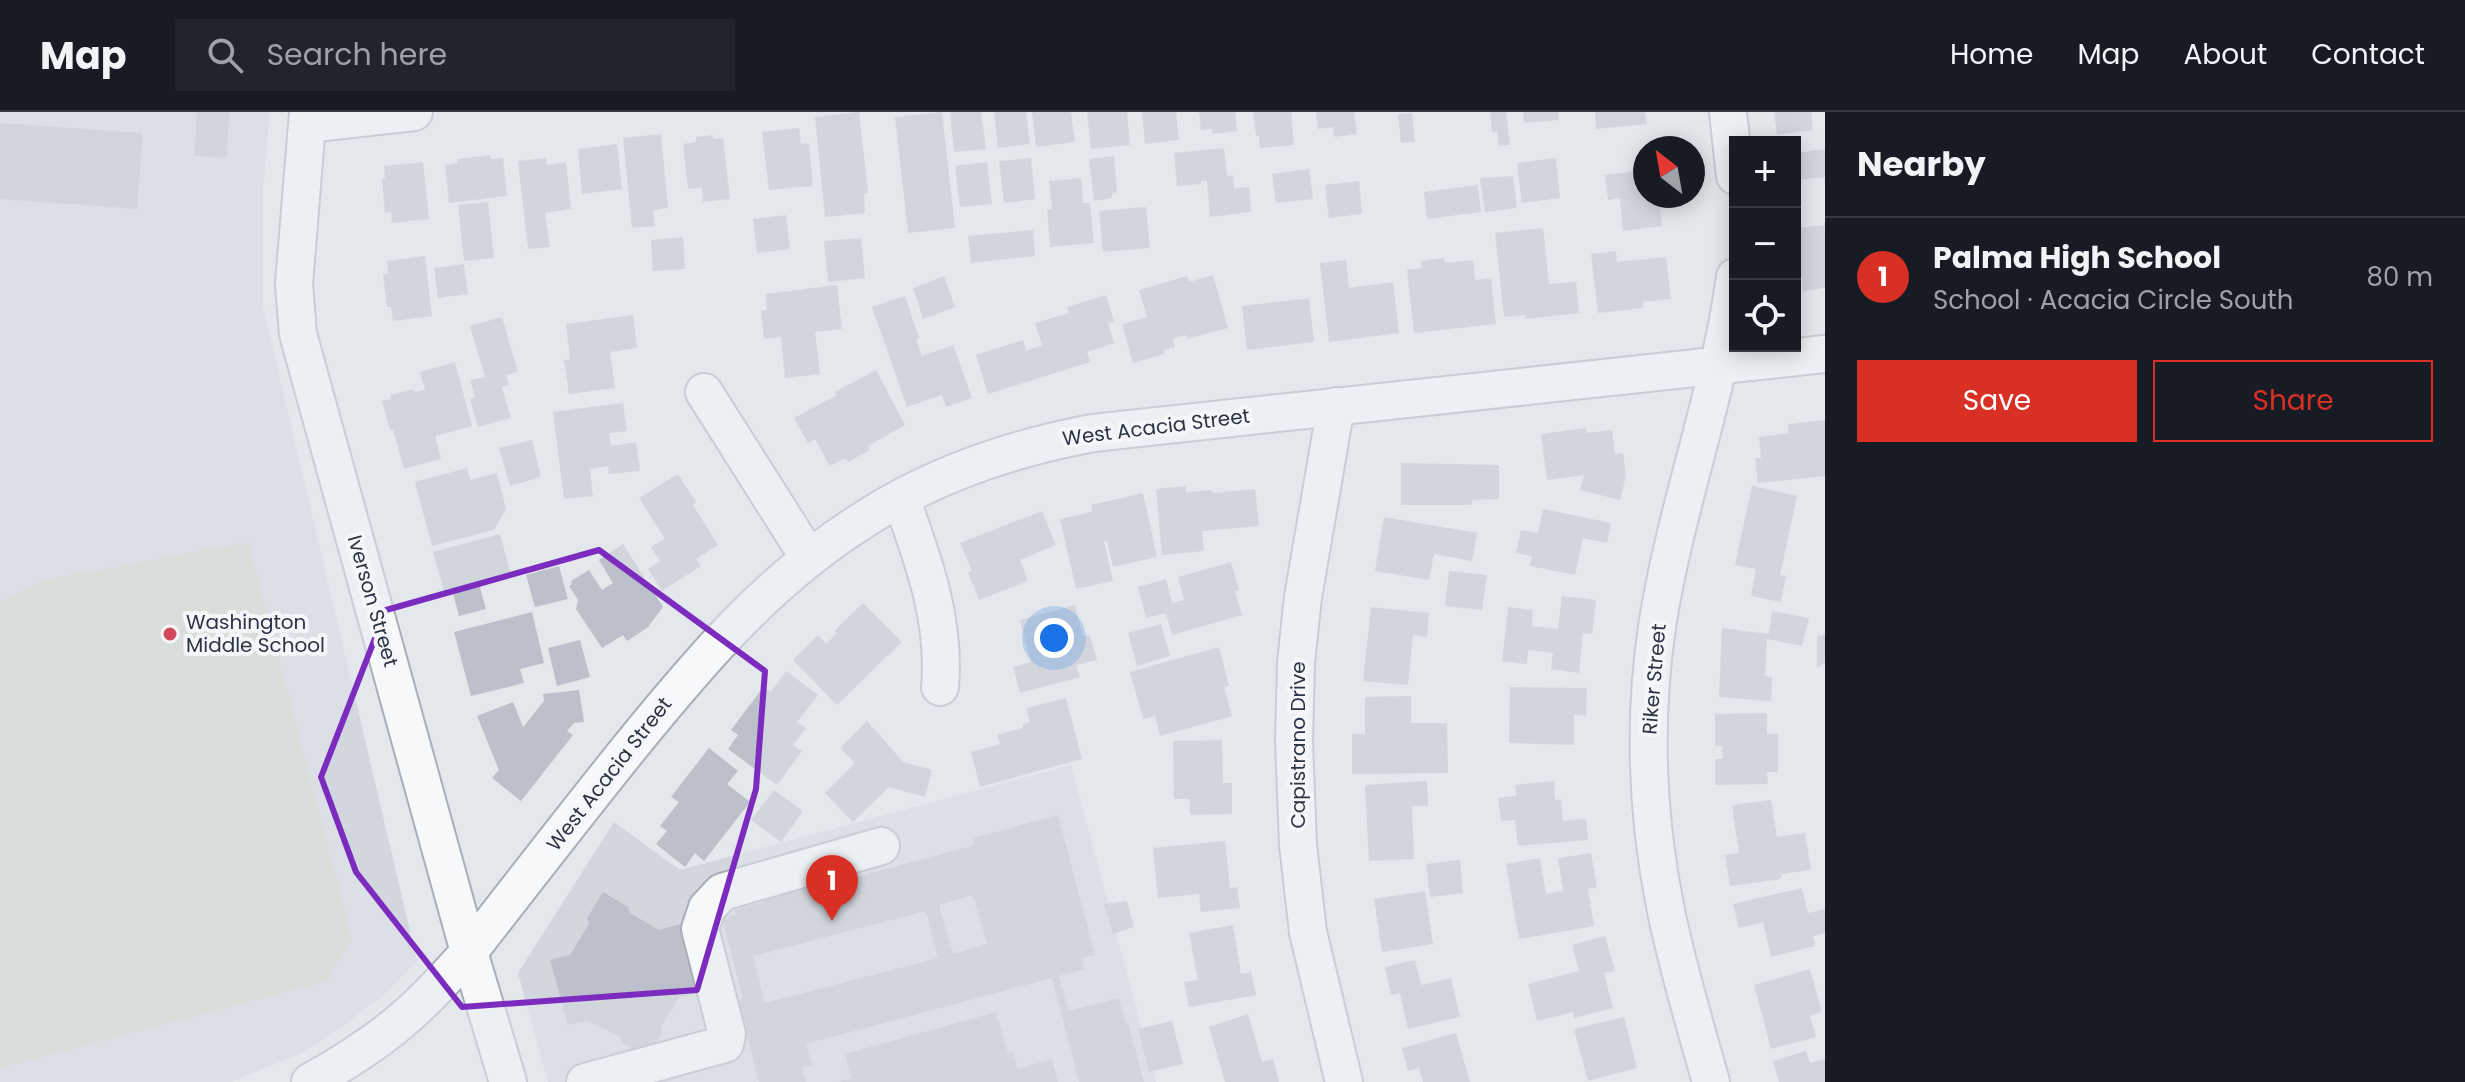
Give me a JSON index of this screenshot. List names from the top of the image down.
{
  "streets": {
    "street": [
      "West Acacia Street",
      "Iverson Street",
      "Riker Street",
      "Capistrano Drive"
    ]
  },
  "crossings": [
    ["West Acacia Street", "Iverson Street"],
    ["West Acacia Street", "Riker Street"],
    ["West Acacia Street", "Capistrano Drive"]
  ],
  "places": ["Washington Middle School"],
  "north": "top left",
  "page": {
    "header": "Map",
    "search": "Search here",
    "nav": [
      "Home",
      "Map",
      "About",
      "Contact"
    ],
    "heading": "Nearby",
    "map_buttons": ["+", "−"],
    "list": [
      {
        "mark": "1",
        "name": "Palma High School",
        "note": "School · Acacia Circle South",
        "value": "80 m"
      }
    ],
    "buttons": ["Save", "Share"],
    "pins": "1"
  }
}
